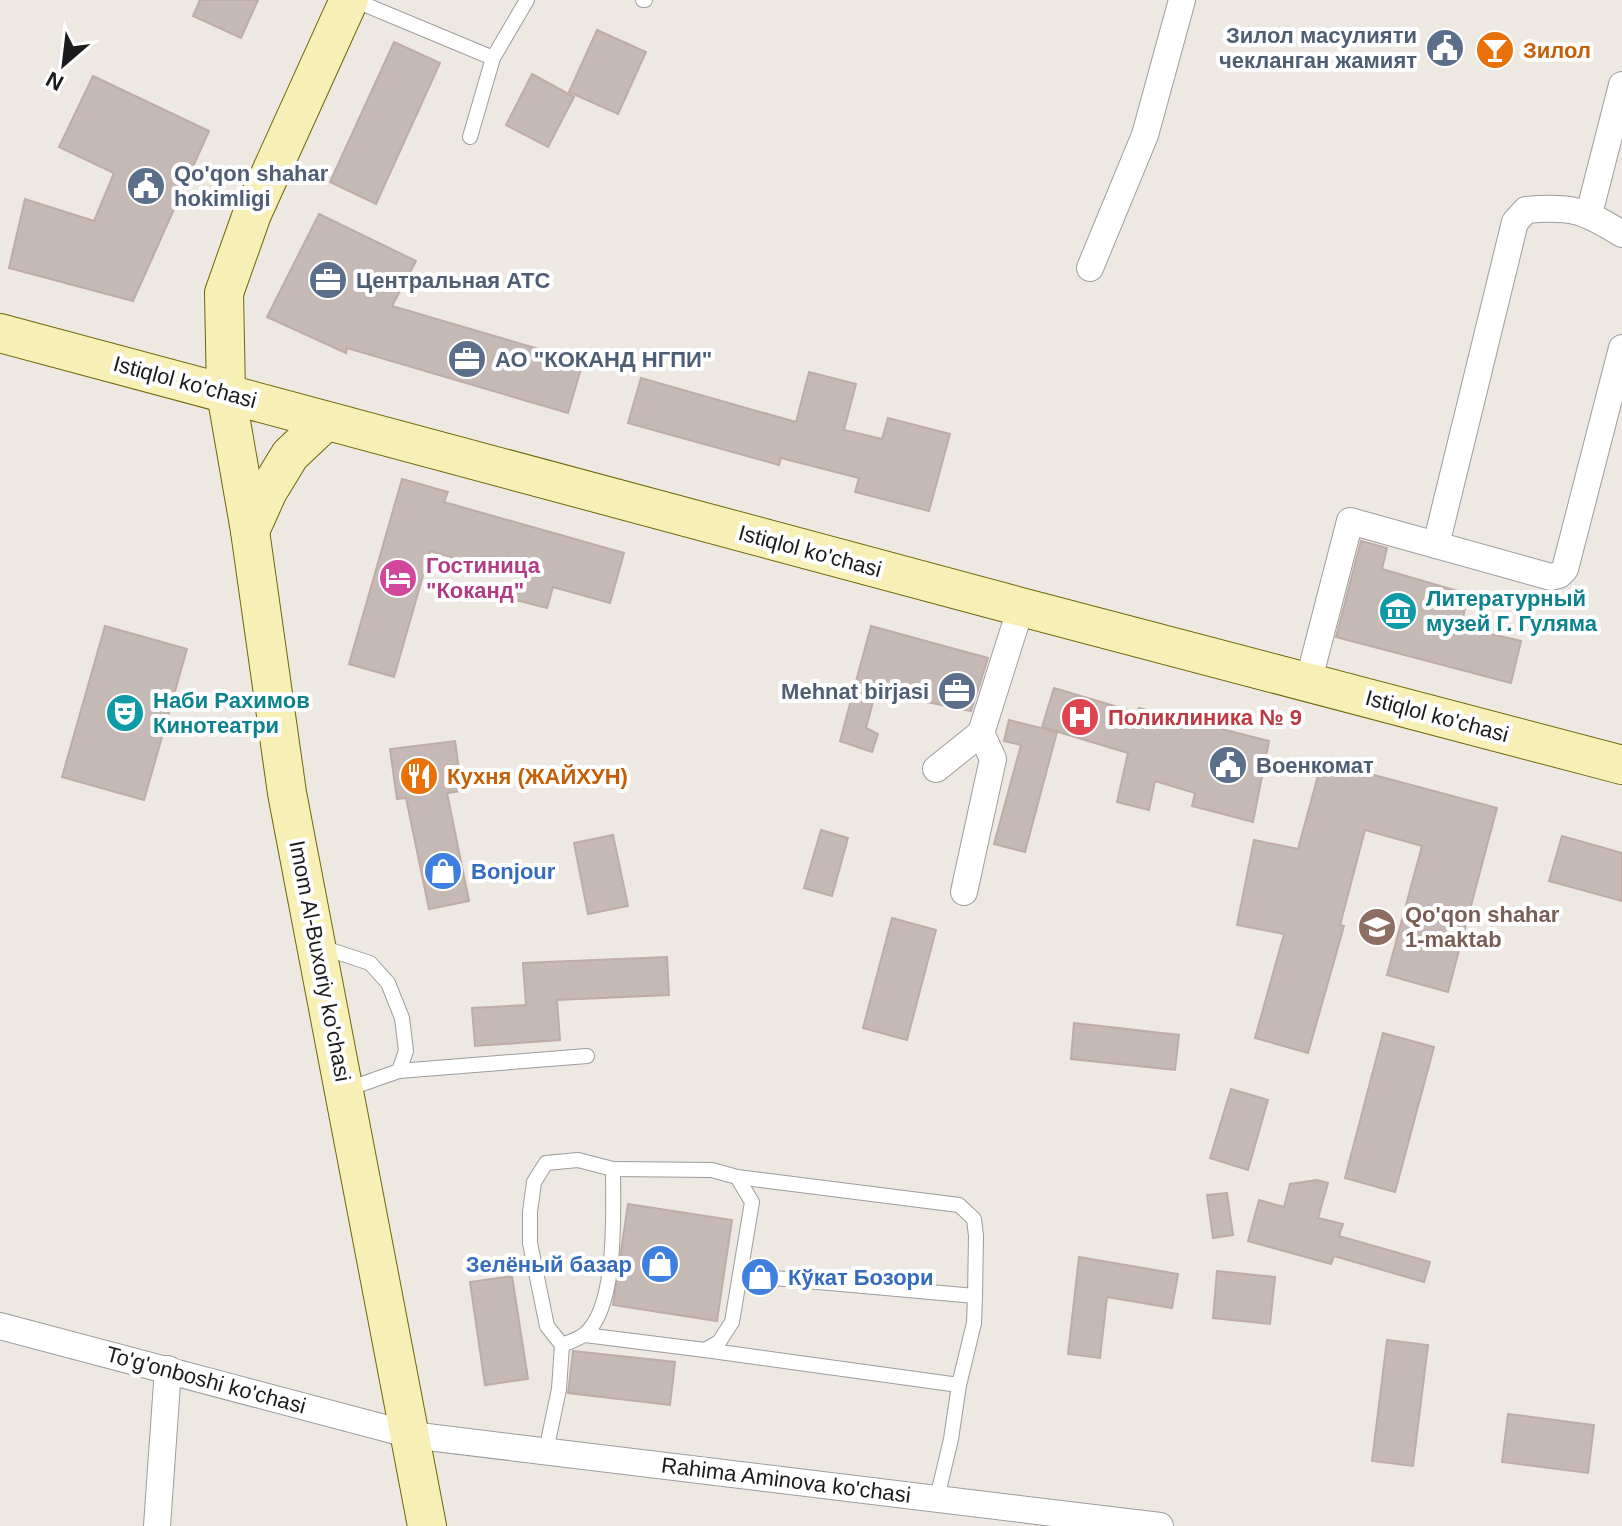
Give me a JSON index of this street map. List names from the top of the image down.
{
  "streets": {
    "main road": ["Istiqlol ko'chasi", "Imom Al-Buxoriy ko'chasi"],
    "street": ["To'g'onboshi ko'chasi", "Rahima Aminova ko'chasi"]
  },
  "crossings": [
    ["Istiqlol ko'chasi", "Imom Al-Buxoriy ko'chasi"],
    ["Imom Al-Buxoriy ko'chasi", "To'g'onboshi ko'chasi"],
    ["Imom Al-Buxoriy ko'chasi", "Rahima Aminova ko'chasi"],
    ["To'g'onboshi ko'chasi", "Rahima Aminova ko'chasi"]
  ],
  "places": {
    "public building": ["Зилол масулияти чекланган жамият", "Qo'qon shahar hokimligi", "Военкомат"],
    "bar": ["Зилол"],
    "office": ["Центральная АТС", "АО \"КОКАНД НГПИ\"", "Mehnat birjasi"],
    "hotel": ["Гостиница \"Коканд\""],
    "museum": ["Литературный музей Г. Гуляма"],
    "theatre": ["Наби Рахимов Кинотеатри"],
    "hospital": ["Поликлиника № 9"],
    "restaurant": ["Кухня (ЖАЙХУН)"],
    "shop": ["Bonjour", "Зелёный базар", "Кўкат Бозори"],
    "school or university": ["Qo'qon shahar 1-maktab"]
  },
  "north": "bottom left"
}
